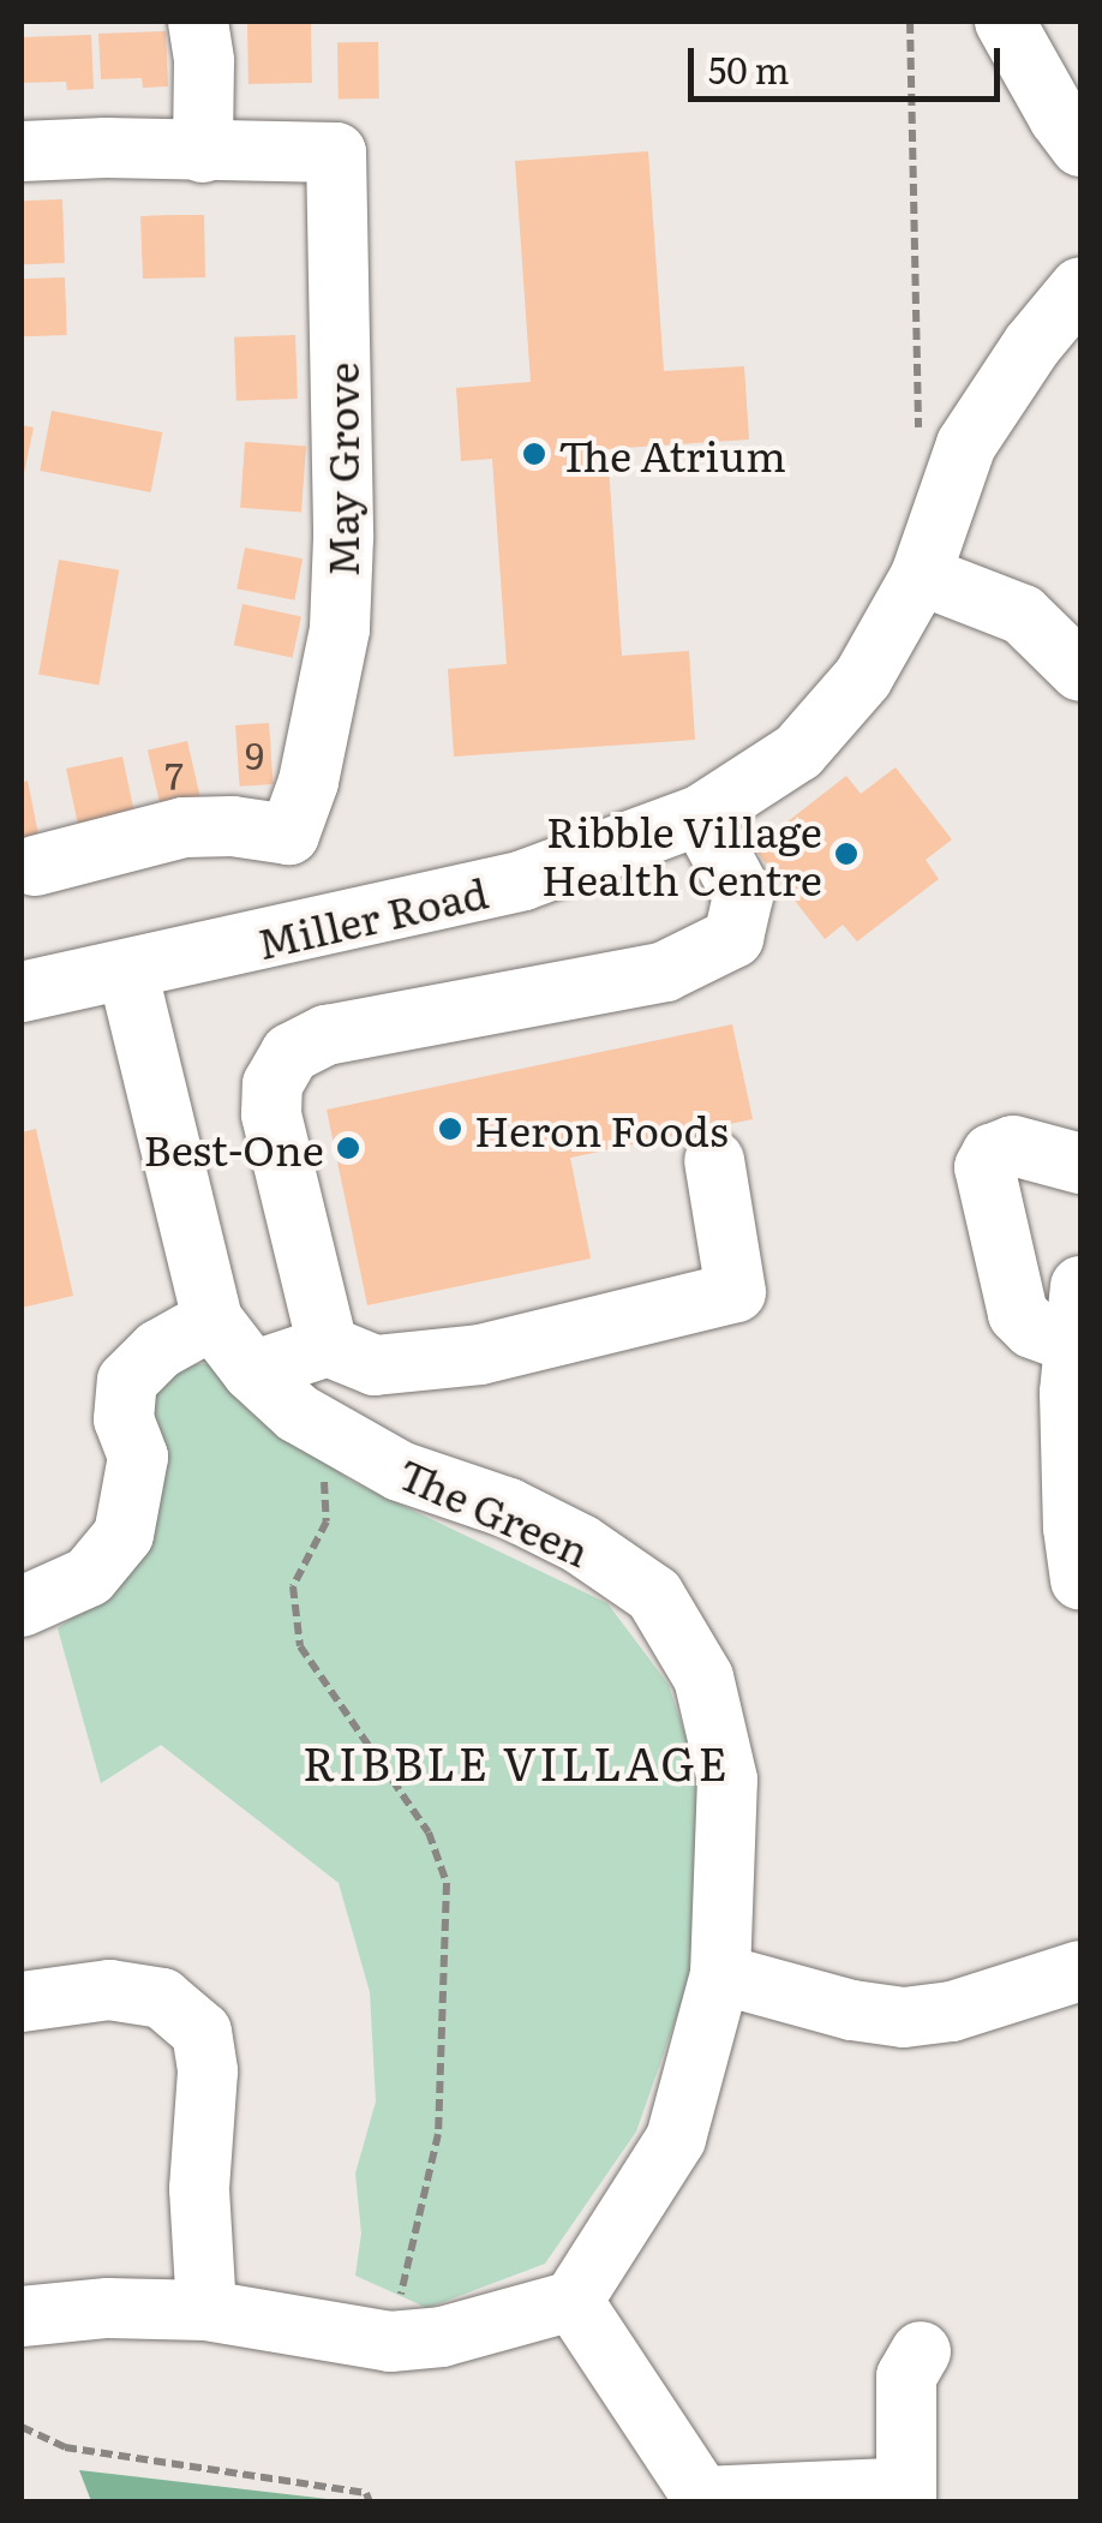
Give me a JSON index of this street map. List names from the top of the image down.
{
  "streets": {
    "street": ["May Grove", "Miller Road", "The Green"]
  },
  "crossings": [
    ["Miller Road", "The Green"]
  ],
  "districts": ["RIBBLE VILLAGE"],
  "places": [
    "The Atrium",
    "Ribble Village Health Centre",
    "Heron Foods",
    "Best-One"
  ],
  "house_numbers": ["9", "7"],
  "scale_bar": "50 m"
}
